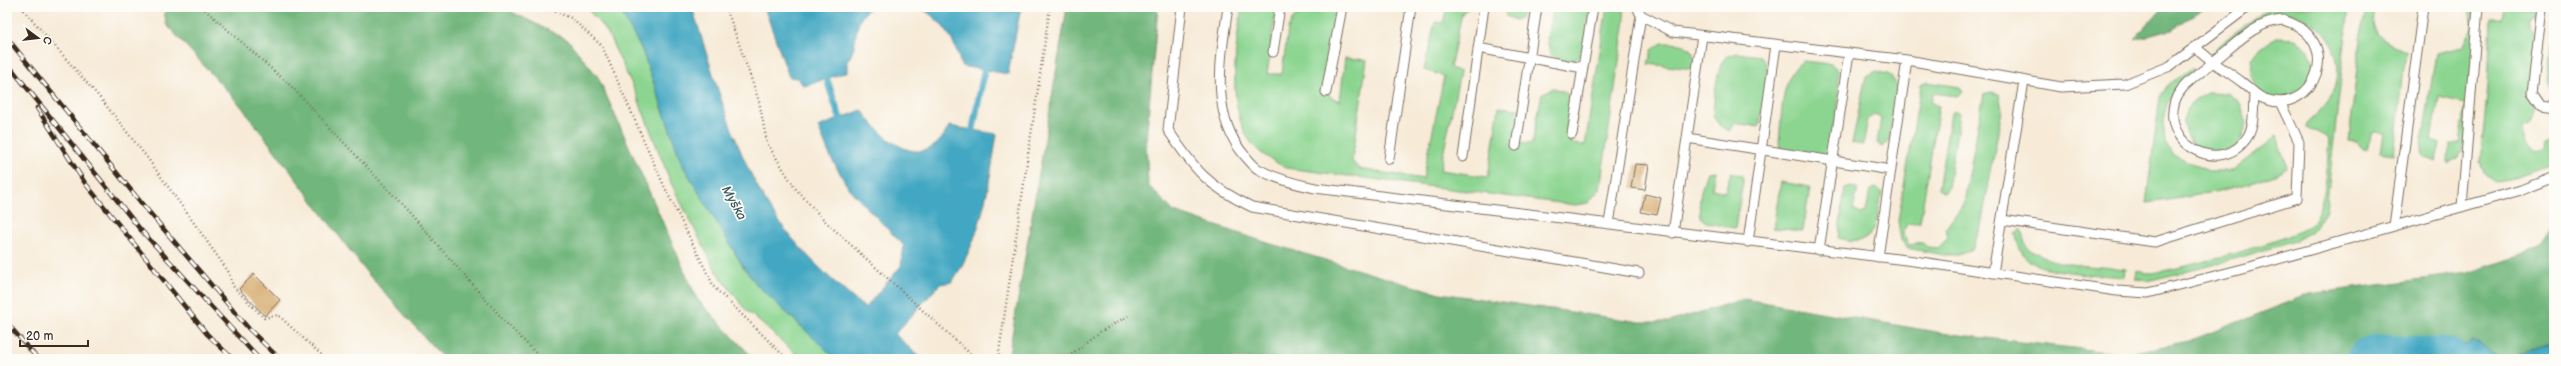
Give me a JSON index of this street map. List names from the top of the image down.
{
  "water": ["Муška"],
  "scale_bar": "20 m",
  "north": "right"
}
